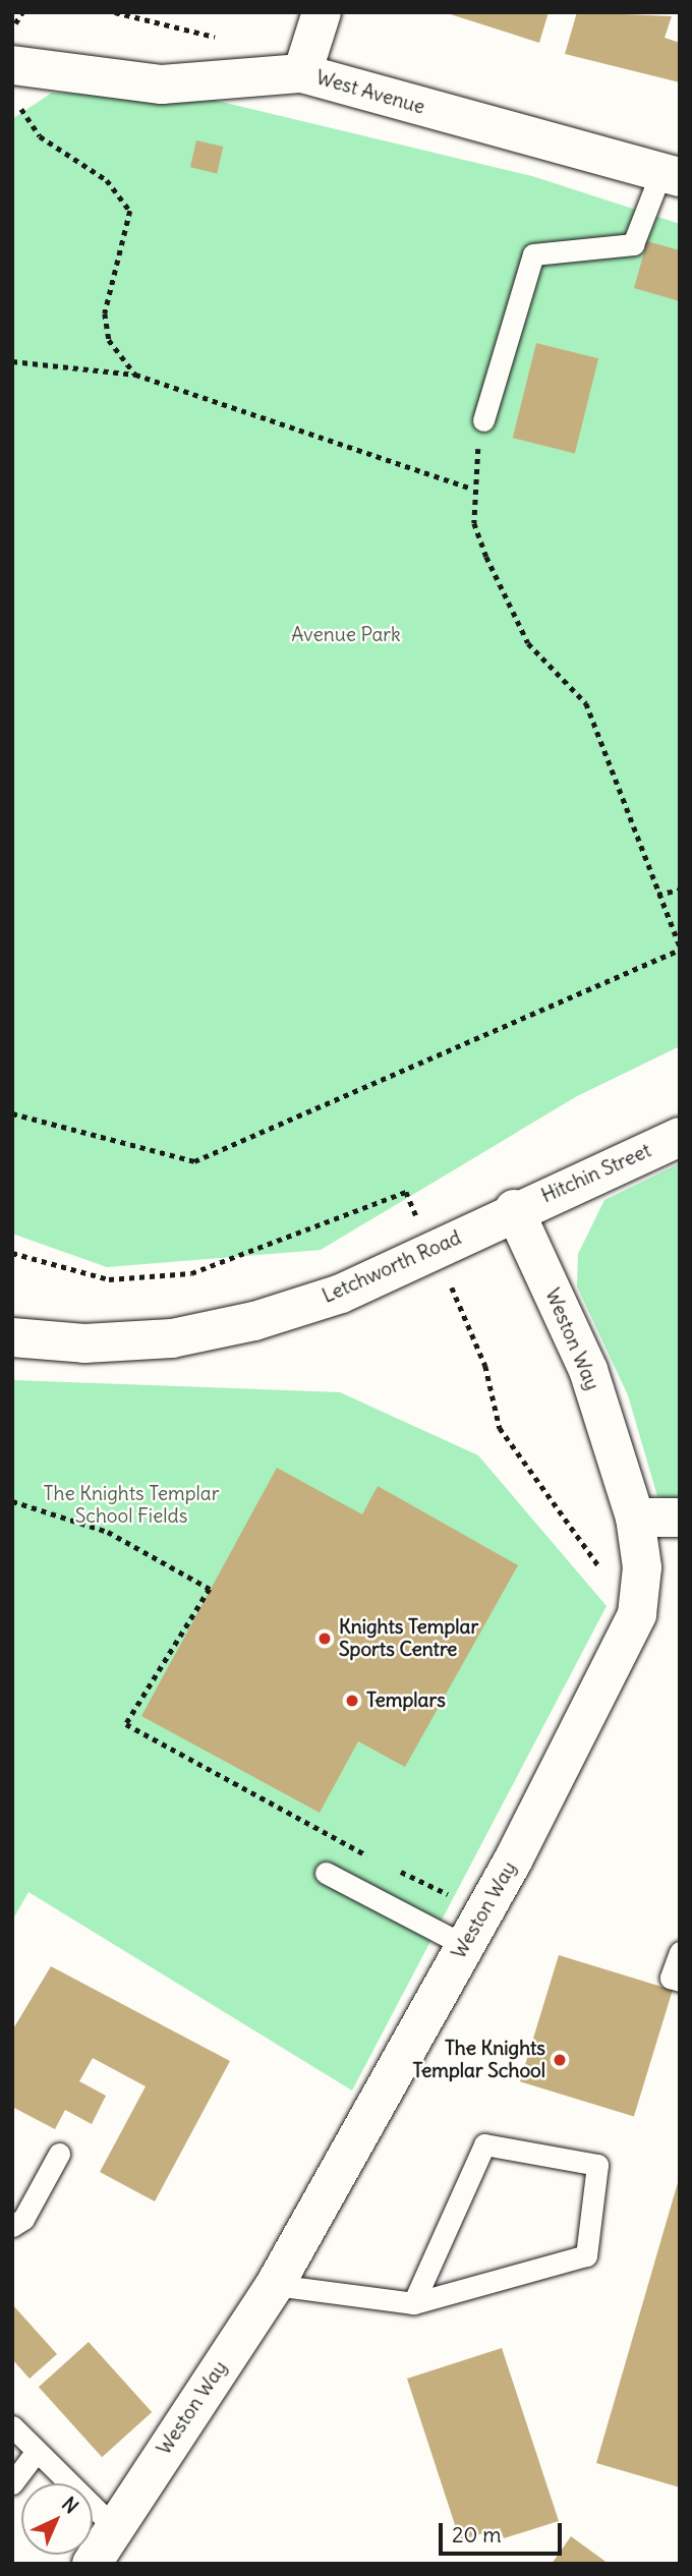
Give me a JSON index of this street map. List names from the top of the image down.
{
  "streets": {
    "street": [
      "West Avenue",
      "Hitchin Street",
      "Letchworth Road",
      "Weston Way"
    ]
  },
  "crossings": [
    ["Hitchin Street", "Letchworth Road"],
    ["Hitchin Street", "Weston Way"],
    ["Letchworth Road", "Weston Way"]
  ],
  "parks": ["Avenue Park", "The Knights Templar School Fields"],
  "places": ["Knights Templar Sports Centre", "Templars", "The Knights Templar School"],
  "scale_bar": "20 m",
  "north": "top right"
}
